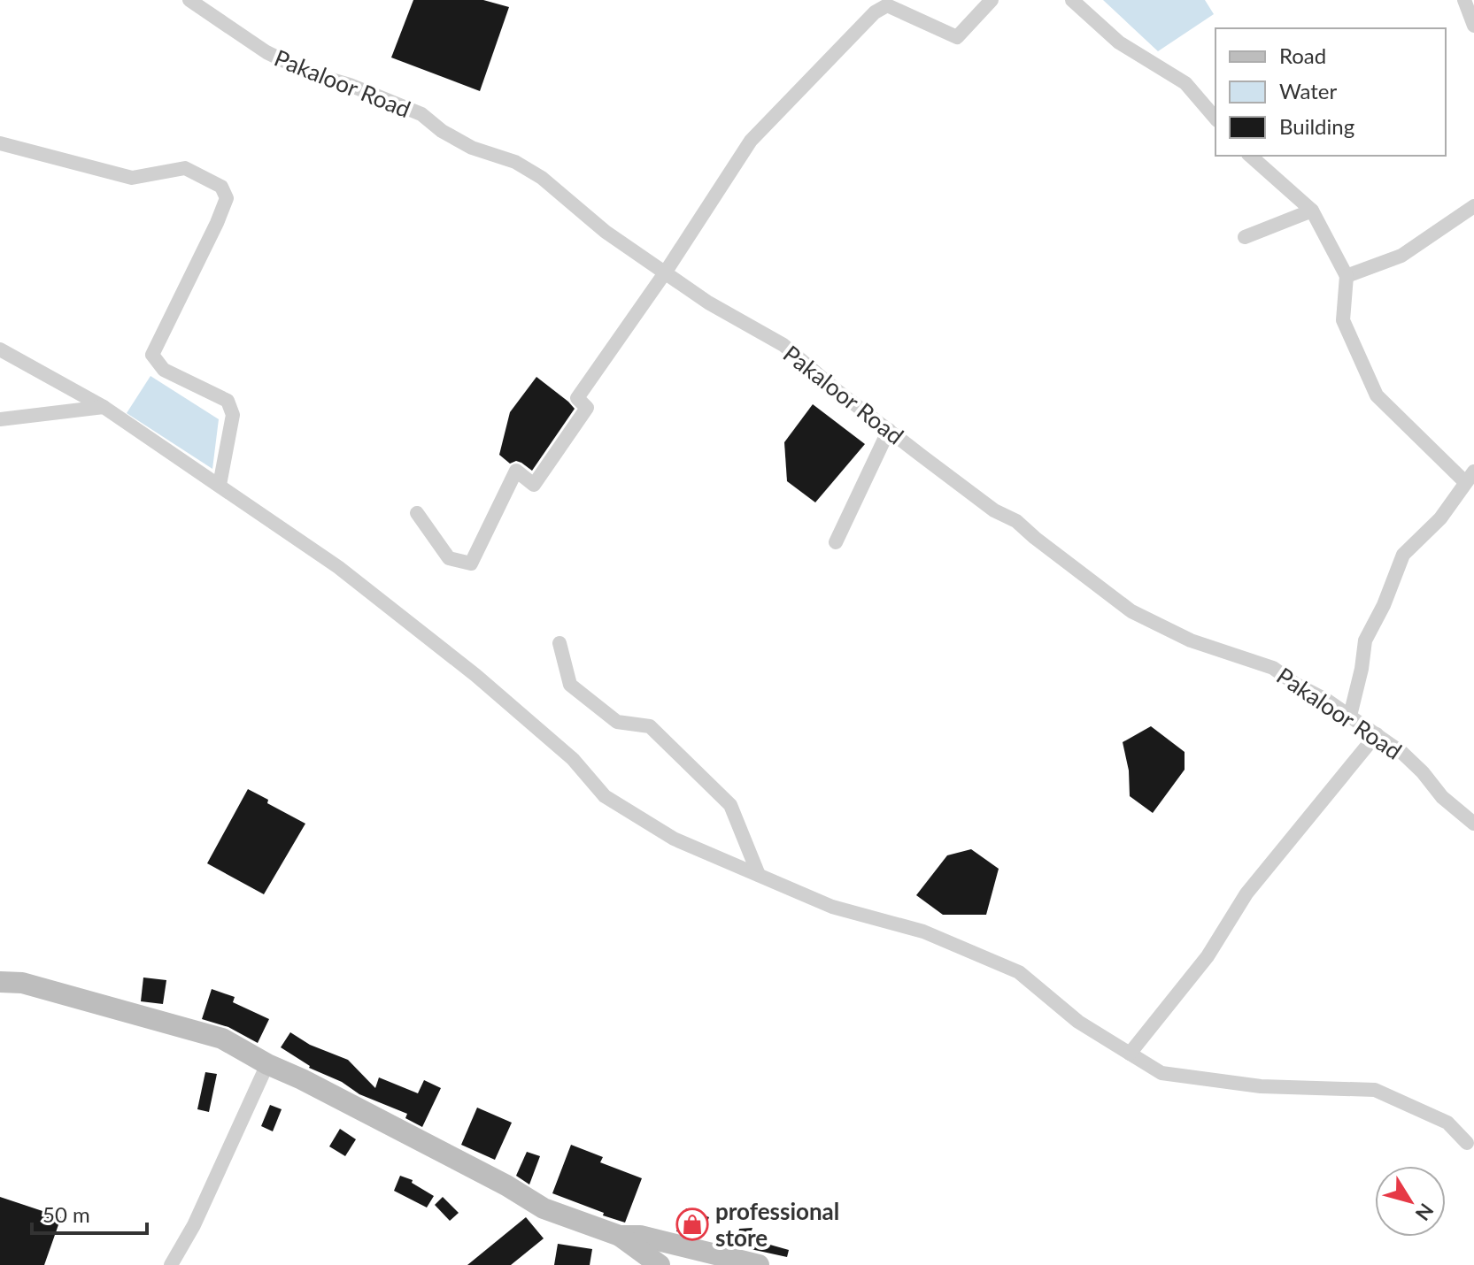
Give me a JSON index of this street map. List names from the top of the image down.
{
  "streets": {
    "street": ["Pakaloor Road"]
  },
  "places": {
    "shop": ["professional store"]
  },
  "legend": ["Road", "Water", "Building"],
  "scale_bar": "50 m",
  "north": "bottom right"
}
